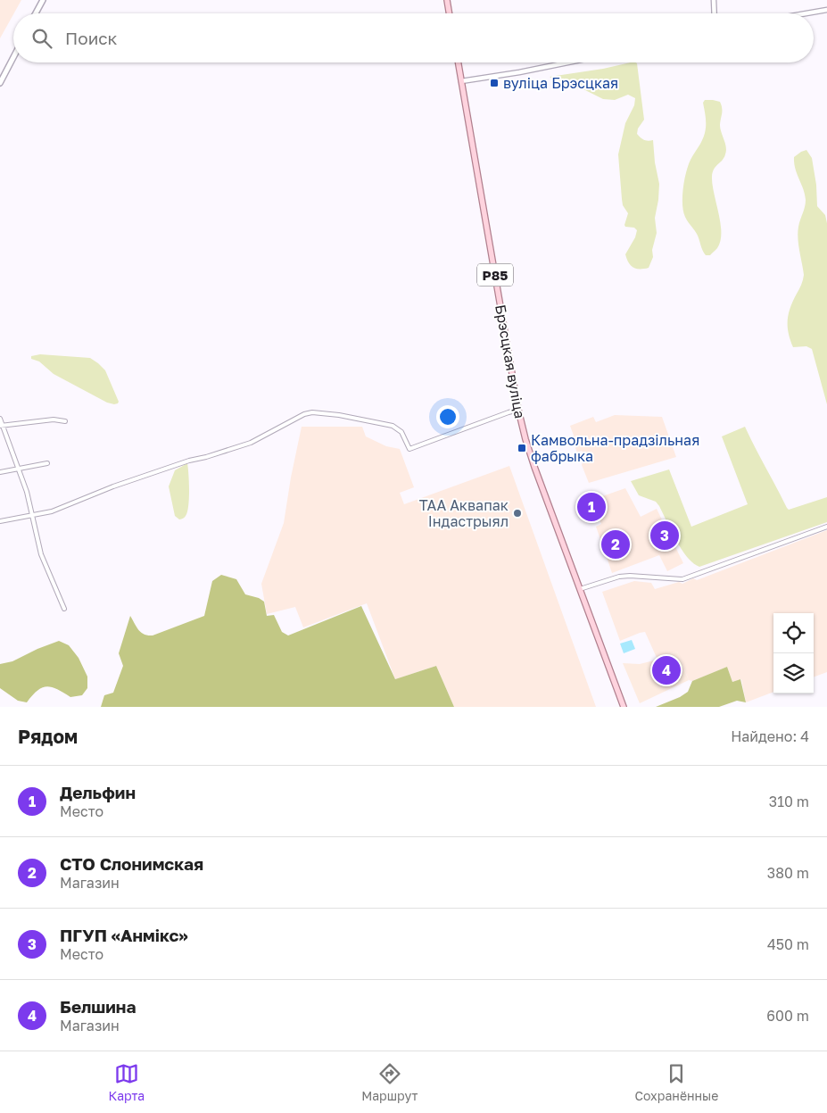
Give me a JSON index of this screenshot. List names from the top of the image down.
{
  "streets": {
    "main road": ["Р85", "Брэсцкая вуліца"]
  },
  "places": {
    "transit": ["вуліца Брэсцкая", "Камвольна-прадзільная фабрыка"],
    "other": ["ТАА Аквапак Індастрыял"]
  },
  "page": {
    "search": "Поиск",
    "pins": [
      "1",
      "3",
      "2",
      "4"
    ],
    "heading": ["Рядом", "Найдено: 4"],
    "list": [
      {
        "mark": "1",
        "name": "Дельфин",
        "note": "Место",
        "value": "310 m"
      },
      {
        "mark": "2",
        "name": "СТО Слонимская",
        "note": "Магазин",
        "value": "380 m"
      },
      {
        "mark": "3",
        "name": "ПГУП «Анмікс»",
        "note": "Место",
        "value": "450 m"
      },
      {
        "mark": "4",
        "name": "Белшина",
        "note": "Магазин",
        "value": "600 m"
      }
    ],
    "nav": ["Карта", "Маршрут", "Сохранённые"]
  }
}
